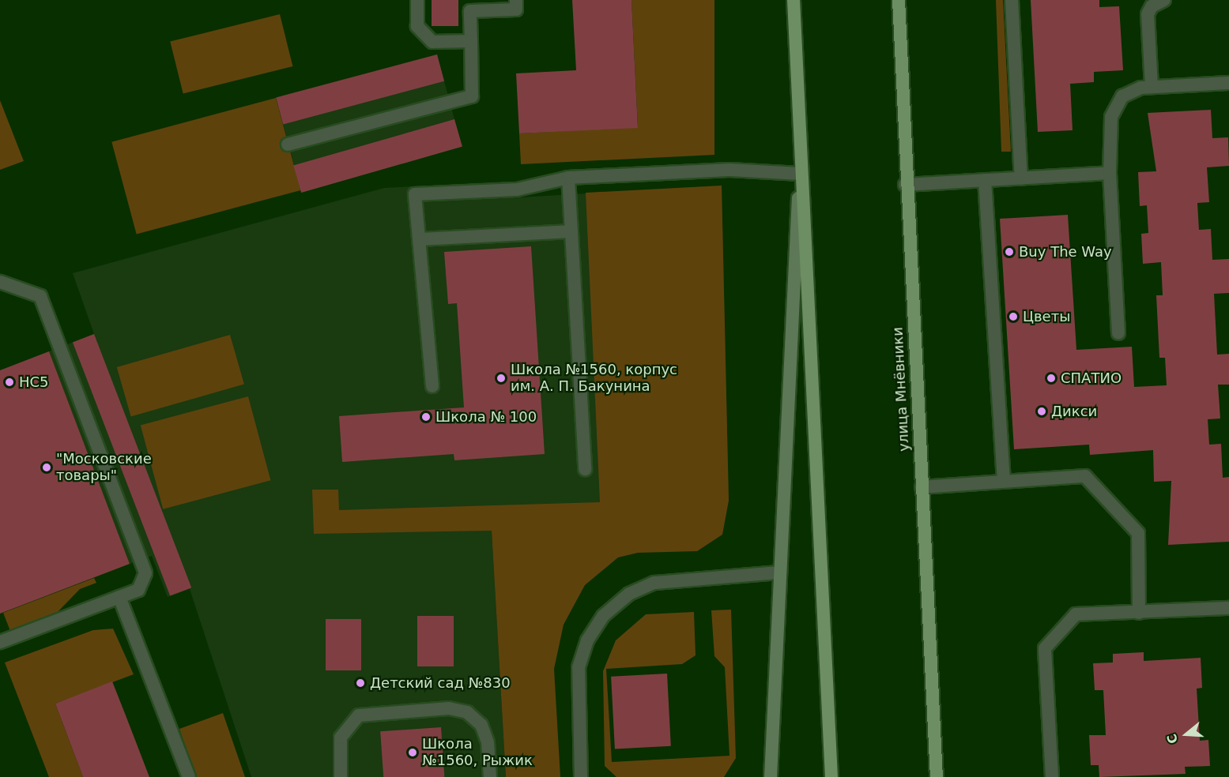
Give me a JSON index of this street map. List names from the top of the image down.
{
  "streets": {
    "main road": ["улица Мнёвники"]
  },
  "places": [
    "Buy The Way",
    "Цветы",
    "Школа №1560, корпус им. А. П. Бакунина",
    "СПАТИО",
    "HC5",
    "Дикси",
    "Школа № 100",
    "\"Московские товары\"",
    "Детский сад №830",
    "Школа №1560, Рыжик"
  ],
  "north": "left"
}
